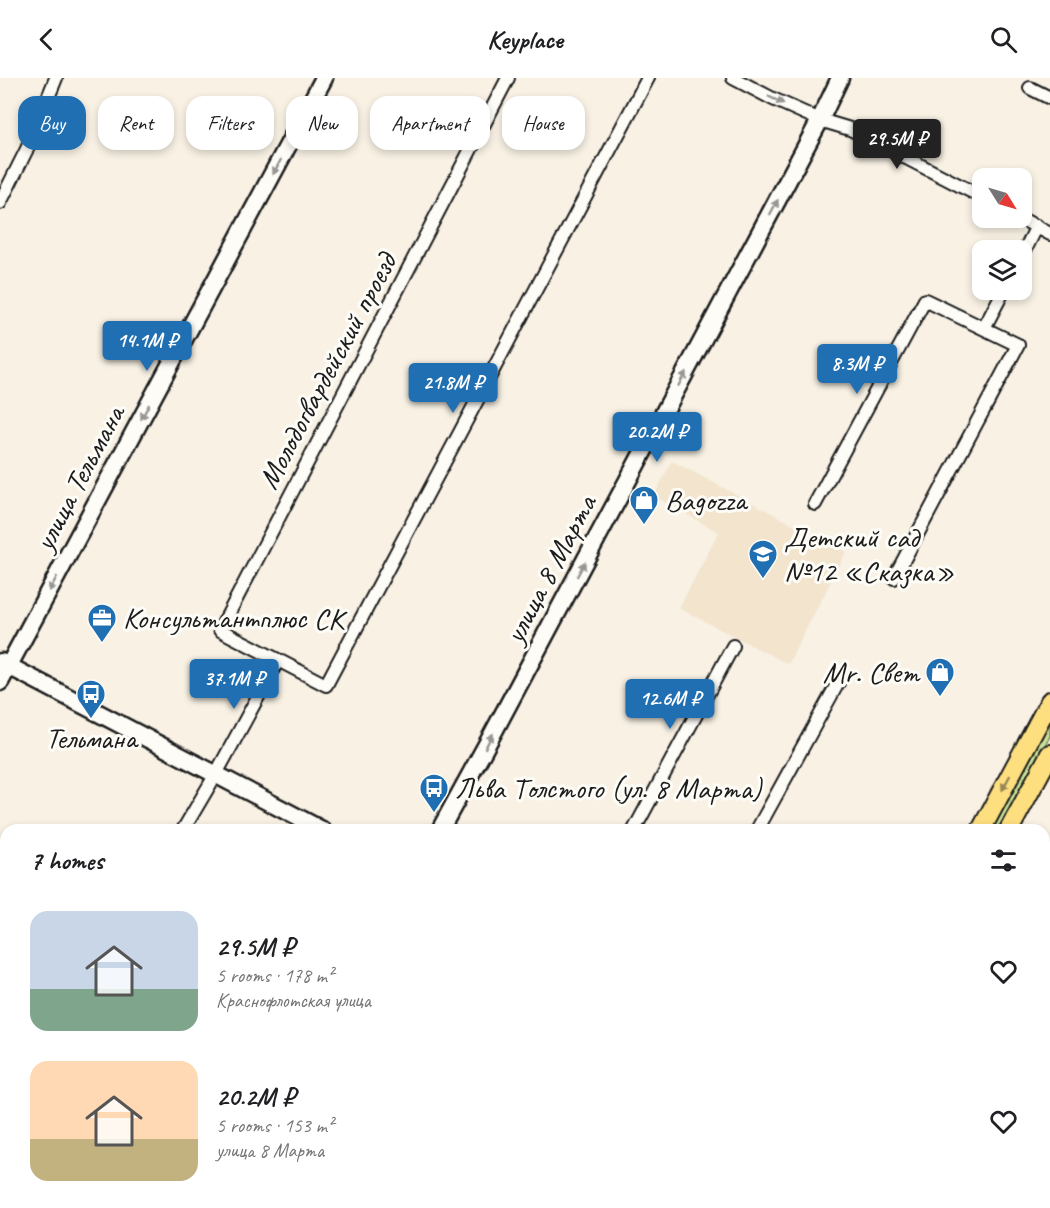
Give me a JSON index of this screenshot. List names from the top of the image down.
{
  "streets": {
    "street": ["Молодогвардейский проезд", "улица Тельмана", "улица 8 Марта"]
  },
  "one_way": ["улица Тельмана", "улица 8 Марта"],
  "places": {
    "shop": ["Bagozza", "Mr. Свет"],
    "school or university": ["Детский сад №12 «Сказка»"],
    "office": ["Консультантплюс СК"],
    "bus stop": ["Тельмана", "Льва Толстого (ул. 8 Марта)"]
  },
  "north": "bottom right",
  "page": {
    "header": "Keyplace",
    "chip": [
      "Buy",
      "Rent",
      "Filters",
      "New",
      "Apartment",
      "House"
    ],
    "price": [
      "29.5M ₽",
      "14.1M ₽",
      "8.3M ₽",
      "21.8M ₽",
      "20.2M ₽",
      "37.1M ₽",
      "12.6M ₽"
    ],
    "heading": "7 homes",
    "list": [
      {
        "name": "29.5M ₽",
        "note": "5 rooms · 178 m² · Краснофлотская улица"
      },
      {
        "name": "20.2M ₽",
        "note": "5 rooms · 153 m² · улица 8 Марта"
      }
    ]
  }
}
